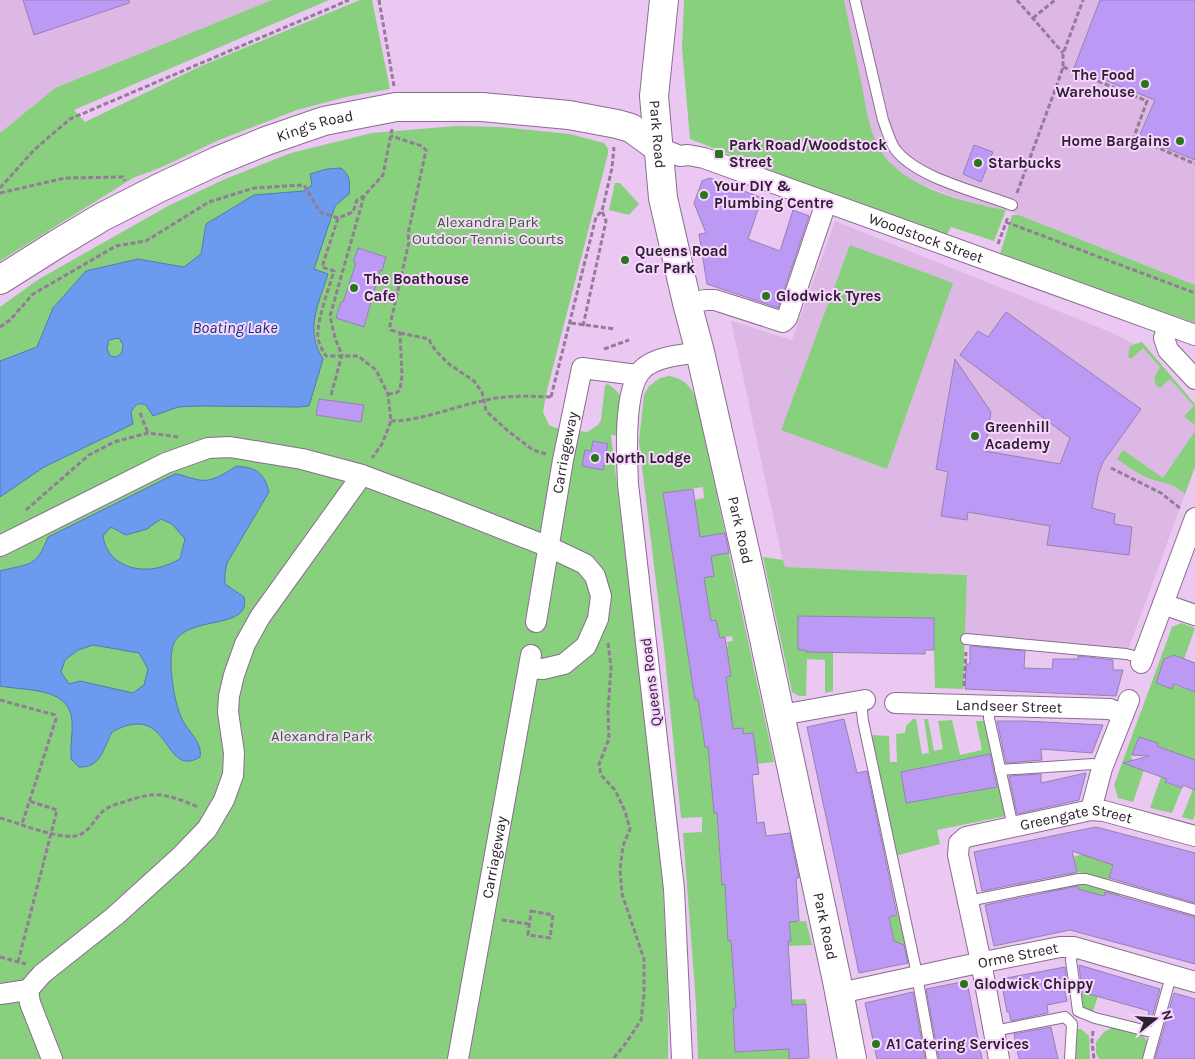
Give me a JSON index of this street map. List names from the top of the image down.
{
  "streets": {
    "street": [
      "King's Road",
      "Park Road",
      "Woodstock Street",
      "Carriageway",
      "Queens Road",
      "Landseer Street",
      "Greengate Street",
      "Orme Street"
    ]
  },
  "crossings": [
    ["King's Road", "Park Road"],
    ["King's Road", "Woodstock Street"],
    ["Park Road", "Woodstock Street"],
    ["Park Road", "Orme Street"],
    ["Carriageway", "Queens Road"]
  ],
  "water": ["Boating Lake"],
  "parks": ["Alexandra Park Outdoor Tennis Courts", "Alexandra Park"],
  "places": {
    "other": [
      "The Food Warehouse",
      "Home Bargains",
      "Starbucks",
      "Your DIY & Plumbing Centre",
      "Queens Road Car Park",
      "The Boathouse Cafe",
      "Glodwick Tyres",
      "Greenhill Academy",
      "North Lodge",
      "Glodwick Chippy",
      "A1 Catering Services"
    ],
    "transit": ["Park Road/Woodstock Street"]
  },
  "north": "right"
}
